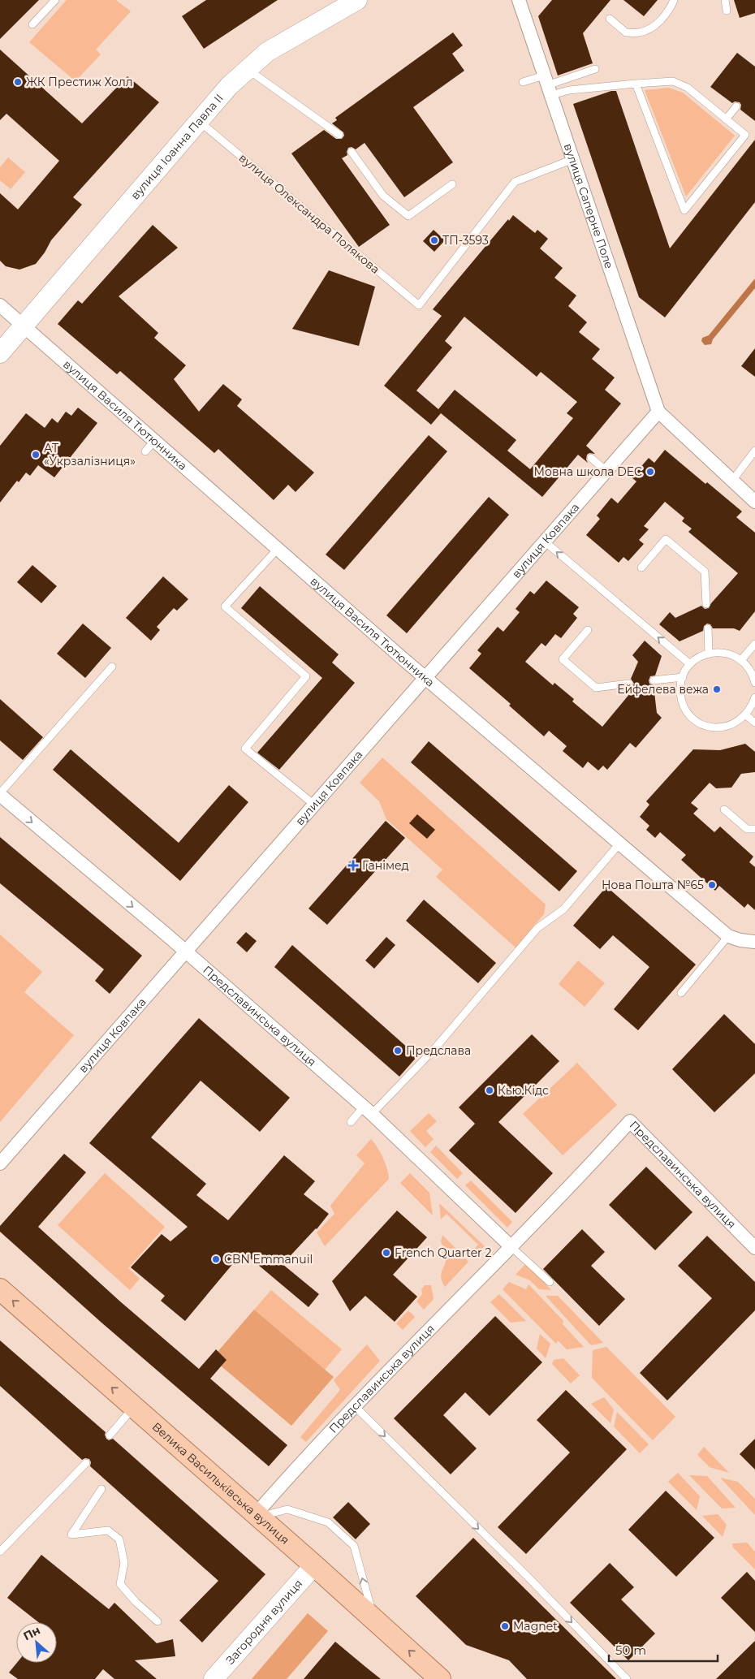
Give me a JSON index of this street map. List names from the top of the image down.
{
  "streets": {
    "main road": ["Велика Васильківська вулиця"],
    "street": [
      "вулиця Іоанна Павла II",
      "вулиця Саперне Поле",
      "вулиця Василя Тютюнника",
      "вулиця Ковпака",
      "Предславинська вулиця",
      "Загородня вулиця"
    ],
    "lane": ["вулиця Олександра Полякова"]
  },
  "crossings": [
    ["вулиця Іоанна Павла II", "вулиця Олександра Полякова"],
    ["вулиця Іоанна Павла II", "вулиця Василя Тютюнника"],
    ["вулиця Саперне Поле", "вулиця Олександра Полякова"],
    ["вулиця Саперне Поле", "вулиця Ковпака"],
    ["вулиця Василя Тютюнника", "вулиця Ковпака"],
    ["вулиця Ковпака", "Предславинська вулиця"],
    ["Предславинська вулиця", "Велика Васильківська вулиця"],
    ["Велика Васильківська вулиця", "Загородня вулиця"]
  ],
  "one_way": ["Велика Васильківська вулиця"],
  "places": {
    "other": [
      "ЖК Престиж Холл",
      "ТП-3593",
      "АТ «Укрзалізниця»",
      "Мовна школа DEC",
      "Ейфелева вежа",
      "Нова Пошта №65",
      "Предслава",
      "Кью.Кідс",
      "French Quarter 2",
      "CBN Emmanuil",
      "Magnet"
    ],
    "health": ["Ганімед"]
  },
  "scale_bar": "50 m",
  "north": "top left"
}
